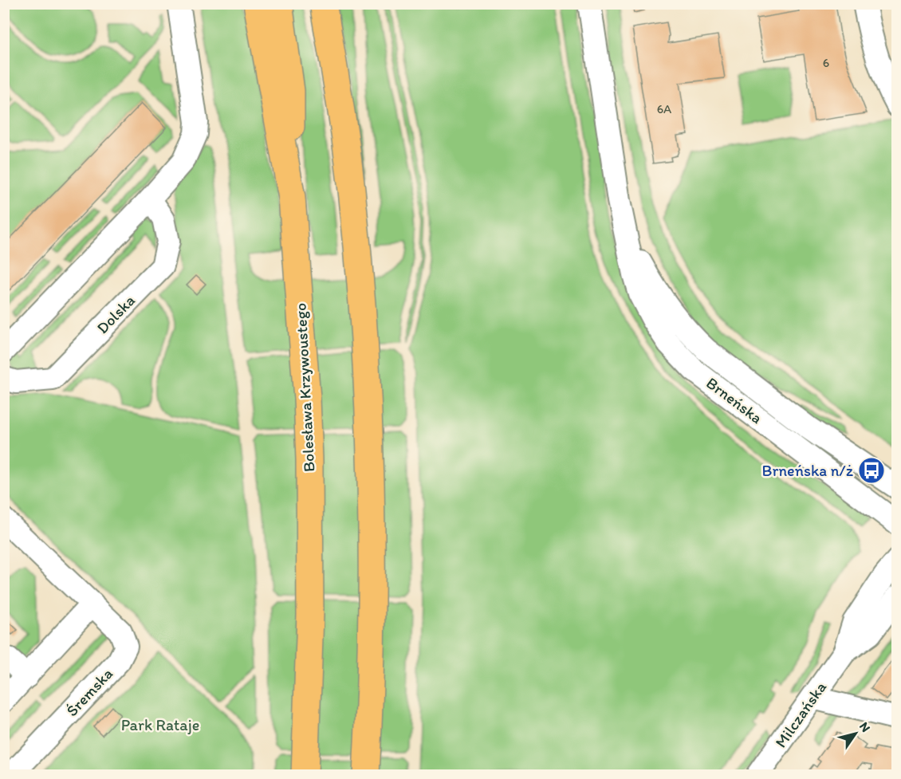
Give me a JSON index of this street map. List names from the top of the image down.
{
  "streets": {
    "main road": ["Bolesława Krzywoustego"],
    "street": [
      "Dolska",
      "Brneńska",
      "Śremska",
      "Milczańska"
    ]
  },
  "parks": ["Park Rataje"],
  "places": {
    "bus stop": ["Brneńska n/ż"]
  },
  "house_numbers": ["6", "6A"],
  "north": "top right"
}
